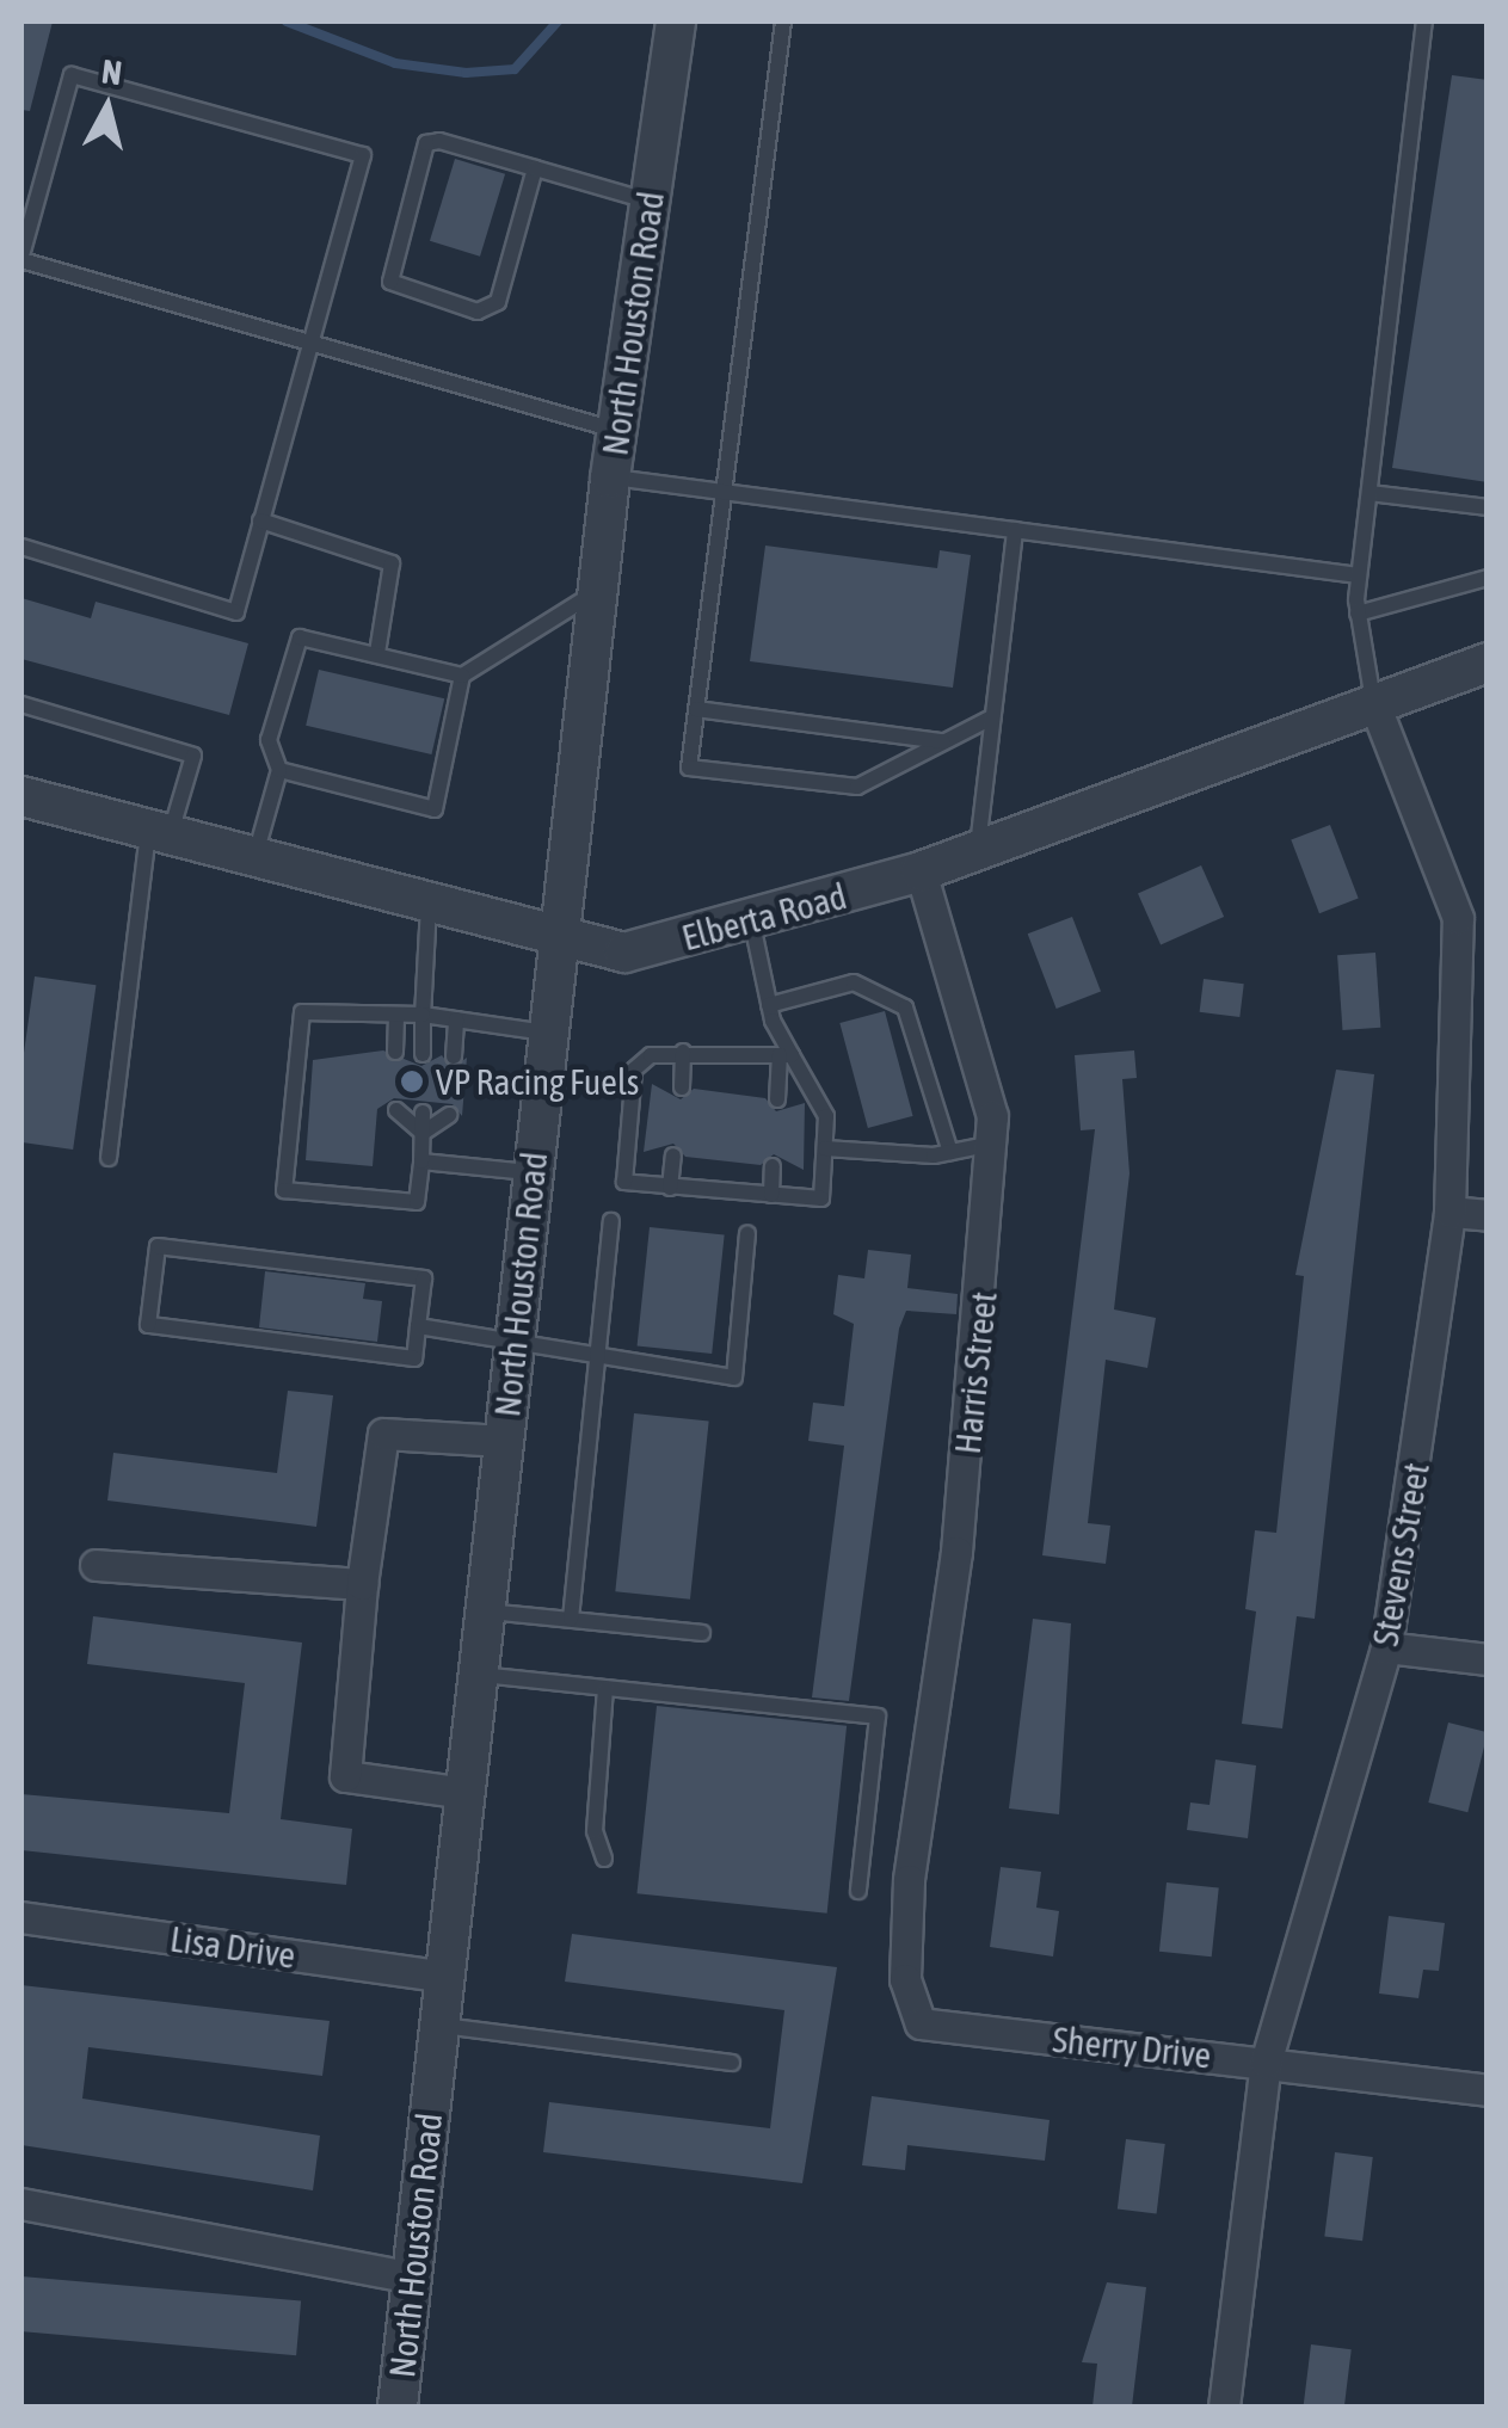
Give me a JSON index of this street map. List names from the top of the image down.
{
  "streets": {
    "street": [
      "North Houston Road",
      "Elberta Road",
      "Harris Street",
      "Stevens Street",
      "Lisa Drive",
      "Sherry Drive"
    ]
  },
  "crossings": [
    ["North Houston Road", "Elberta Road"],
    ["North Houston Road", "Lisa Drive"],
    ["Elberta Road", "Harris Street"],
    ["Elberta Road", "Stevens Street"],
    ["Harris Street", "Sherry Drive"],
    ["Stevens Street", "Sherry Drive"]
  ],
  "places": ["VP Racing Fuels"],
  "north": "top"
}
